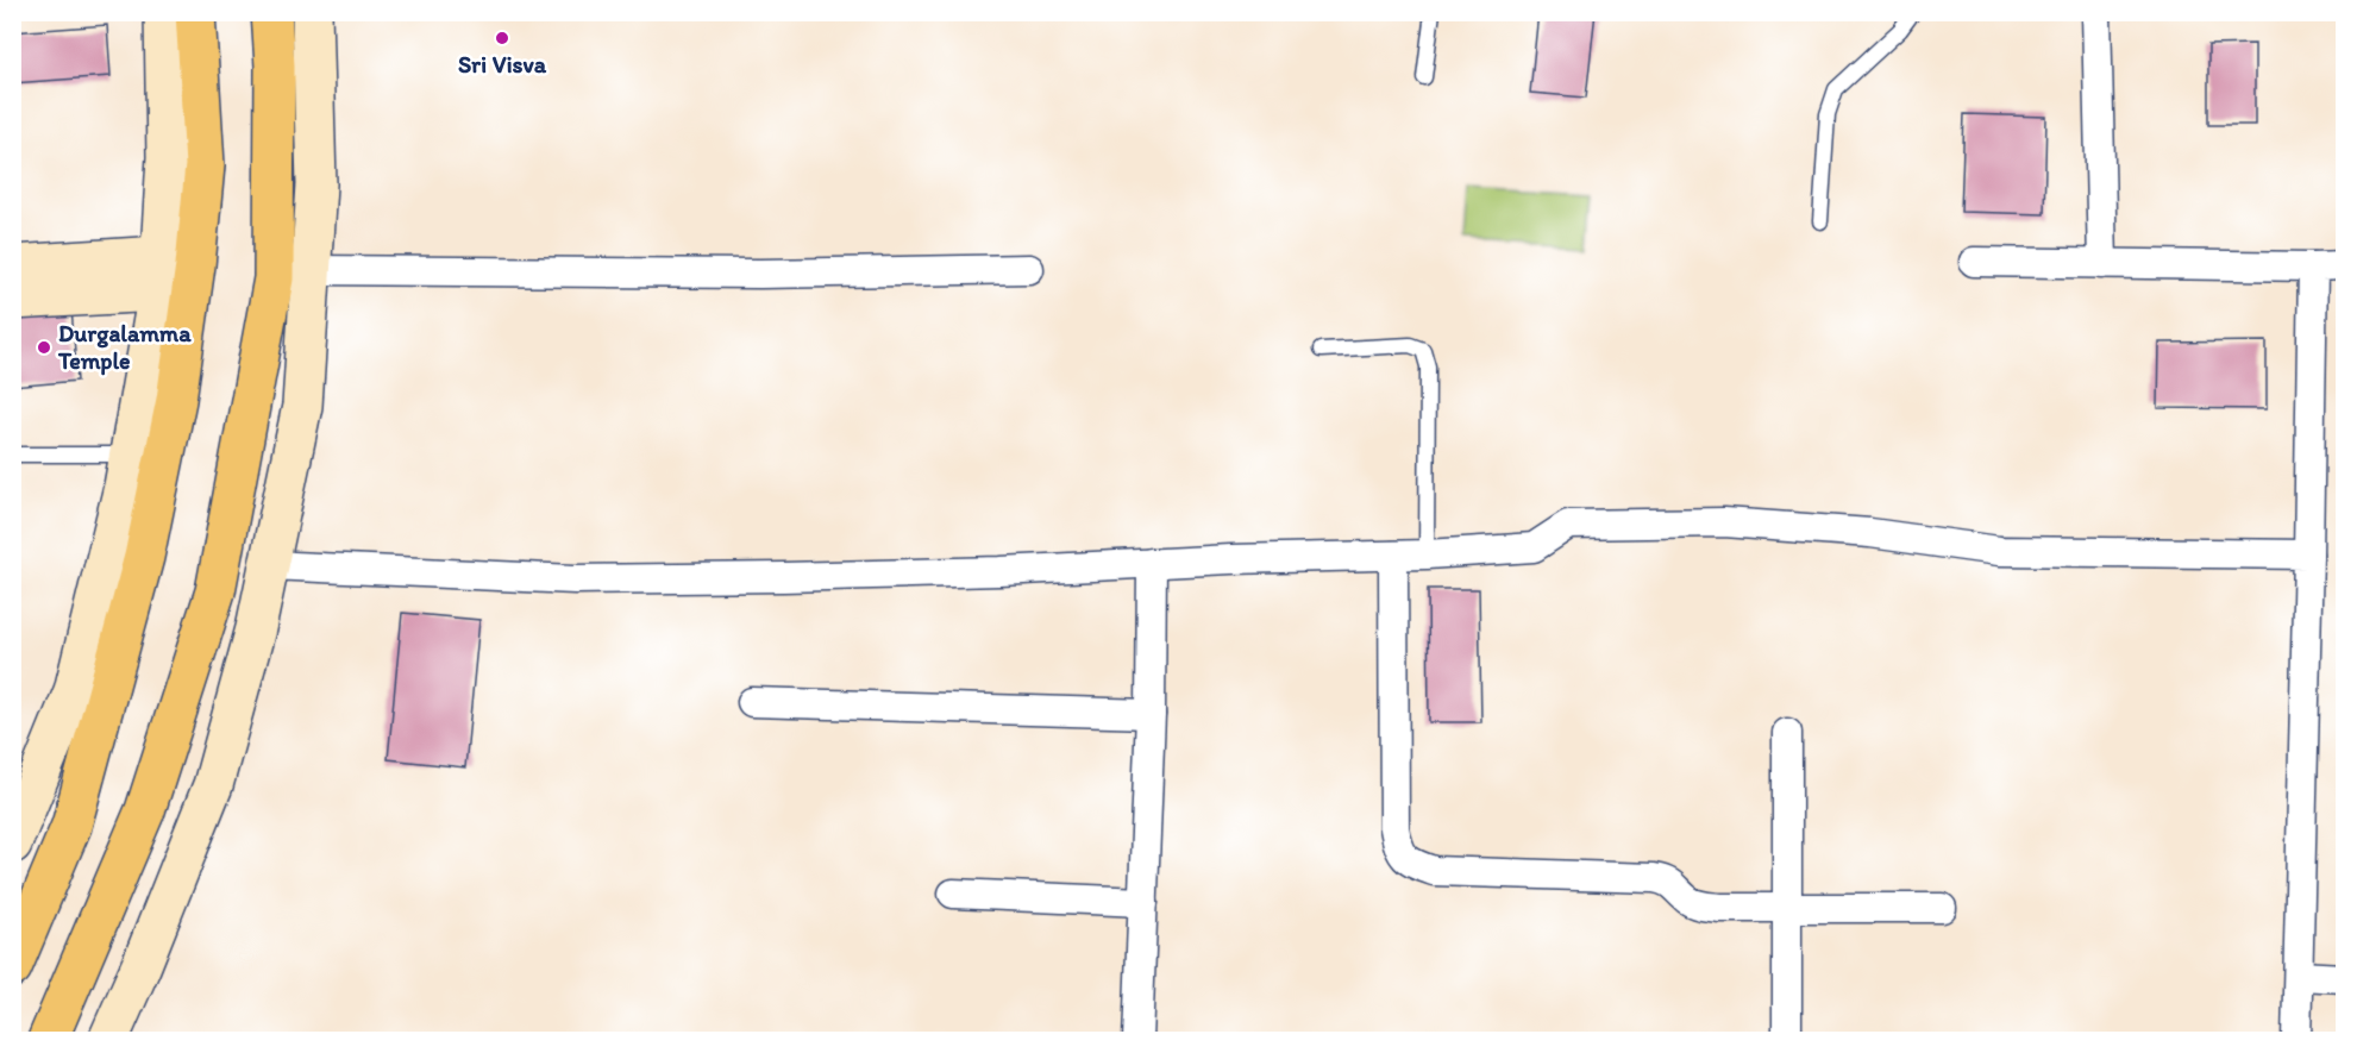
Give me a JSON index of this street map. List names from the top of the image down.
{
  "places": ["Sri Visva", "Durgalamma Temple"]
}
